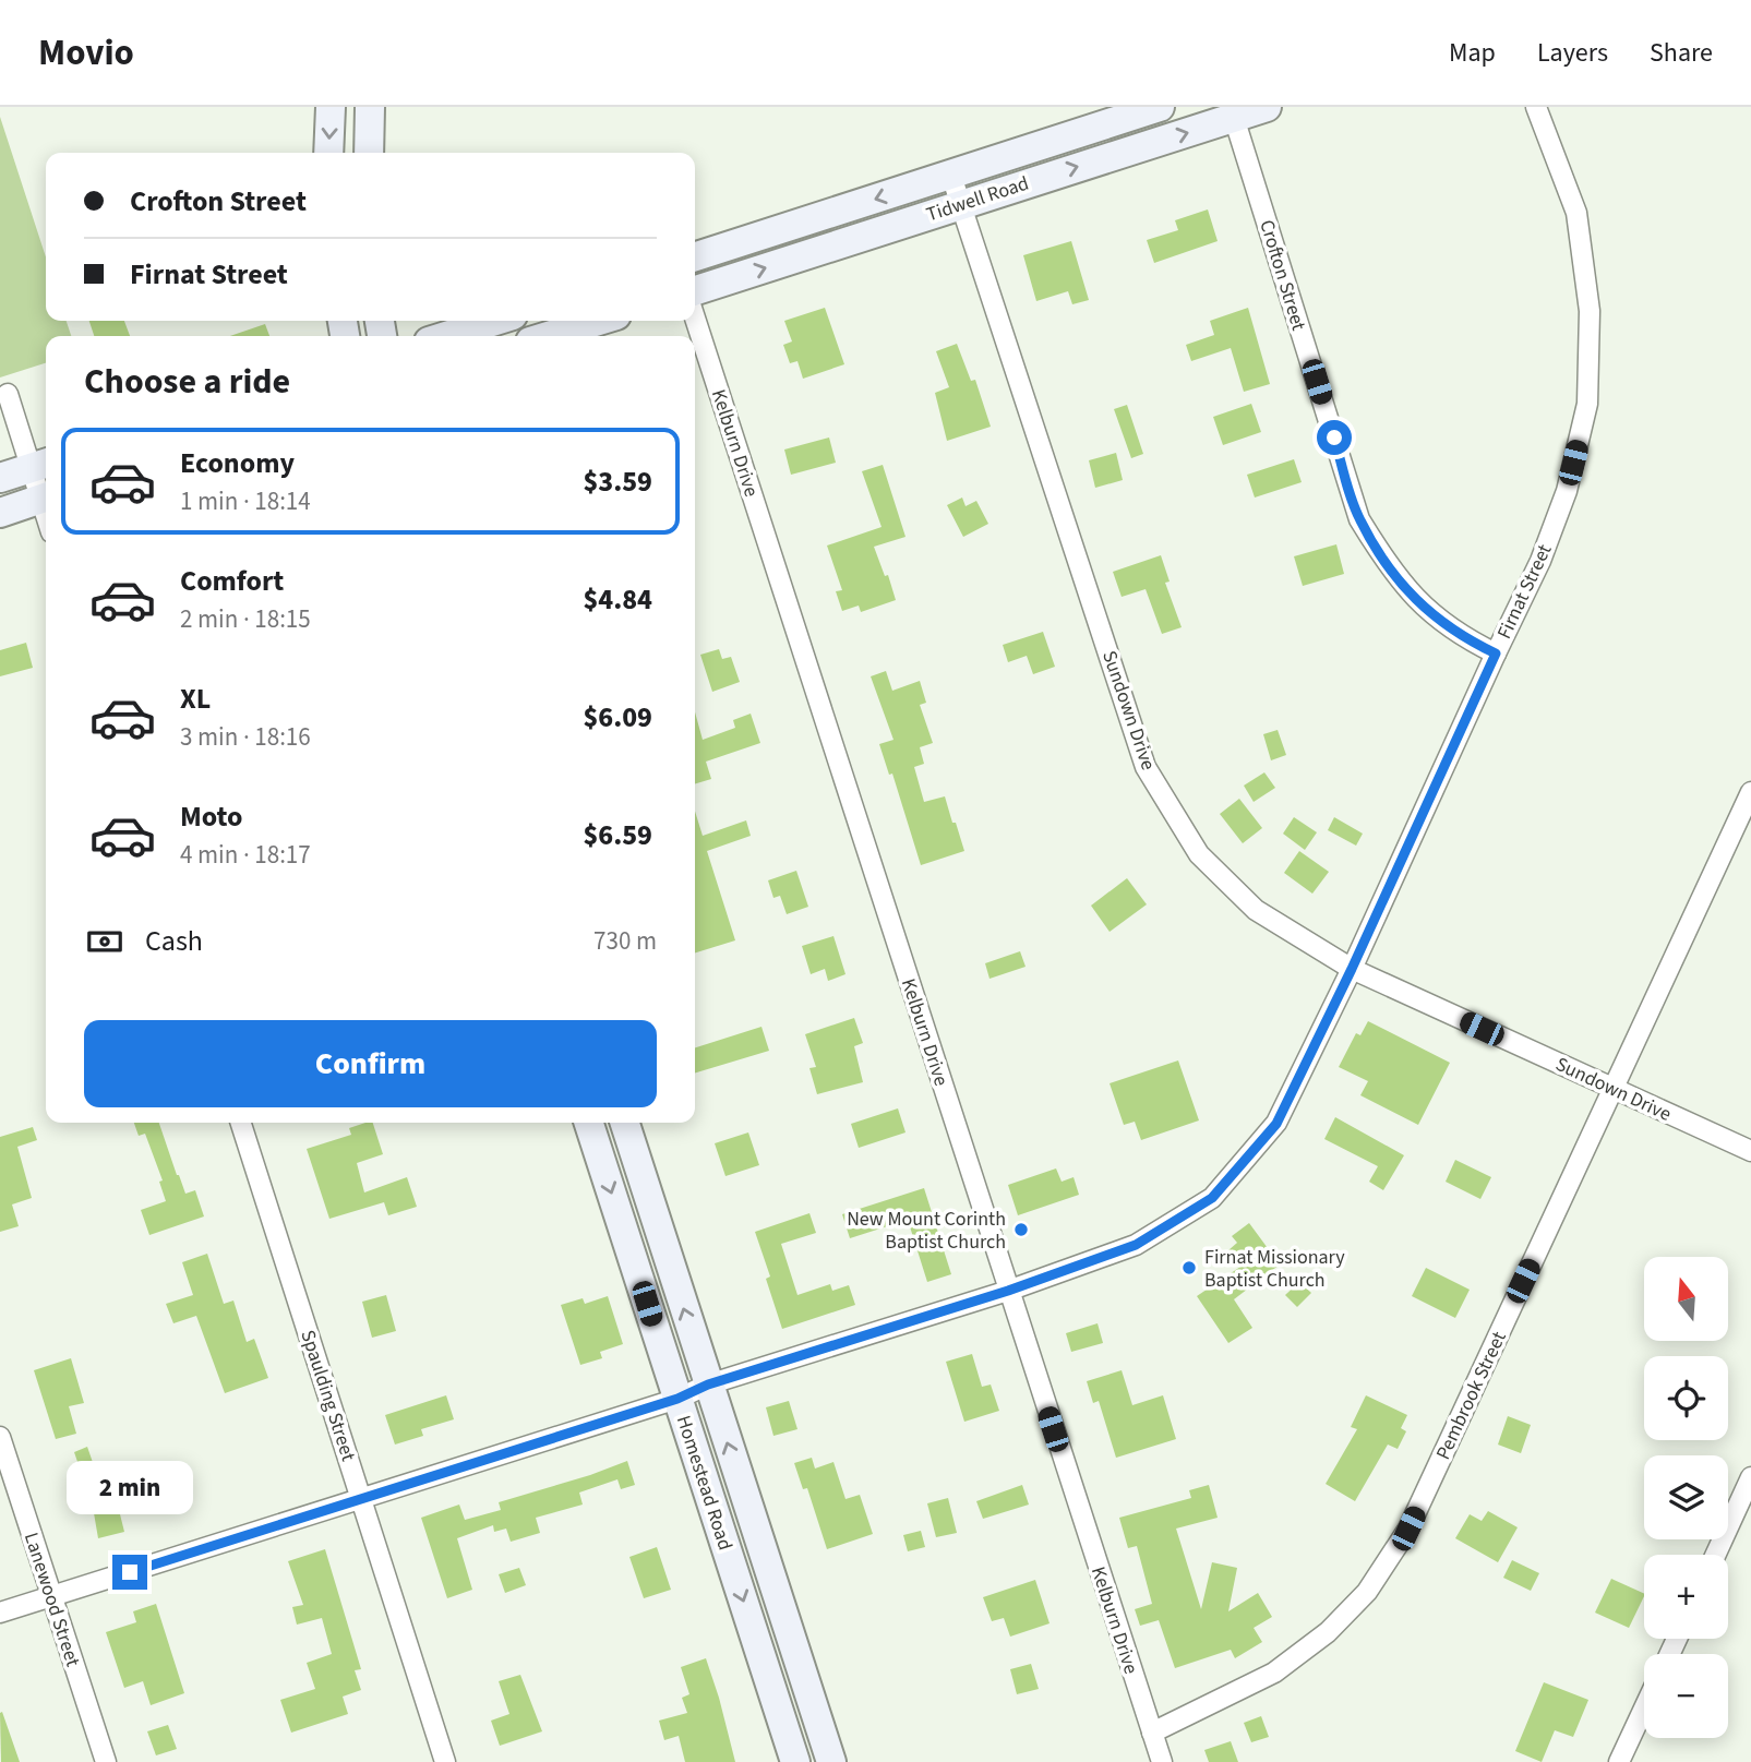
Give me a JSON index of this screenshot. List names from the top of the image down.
{
  "streets": {
    "main road": ["Tidwell Road", "Homestead Road"],
    "street": [
      "Crofton Street",
      "Kelburn Drive",
      "Firnat Street",
      "Sundown Drive",
      "Spaulding Street",
      "Pembrook Street",
      "Lanewood Street"
    ]
  },
  "crossings": [
    ["Tidwell Road", "Crofton Street"],
    ["Tidwell Road", "Sundown Drive"],
    ["Crofton Street", "Firnat Street"],
    ["Kelburn Drive", "Firnat Street"],
    ["Kelburn Drive", "Pembrook Street"],
    ["Firnat Street", "Sundown Drive"],
    ["Firnat Street", "Spaulding Street"],
    ["Firnat Street", "Homestead Road"],
    ["Firnat Street", "Lanewood Street"],
    ["Sundown Drive", "Pembrook Street"]
  ],
  "places": ["New Mount Corinth Baptist Church", "Firnat Missionary Baptist Church"],
  "north": "top",
  "page": {
    "header": "Movio",
    "nav": ["Map", "Layers", "Share"],
    "banner": ["Crofton Street", "Firnat Street"],
    "heading": "Choose a ride",
    "list": [
      {
        "name": "Economy",
        "note": "1 min · 18:14",
        "value": "$3.59"
      },
      {
        "name": "Comfort",
        "note": "2 min · 18:15",
        "value": "$4.84"
      },
      {
        "name": "XL",
        "note": "3 min · 18:16",
        "value": "$6.09"
      },
      {
        "name": "Moto",
        "note": "4 min · 18:17",
        "value": "$6.59"
      }
    ],
    "pay": ["Cash", "730 m"],
    "buttons": "Confirm",
    "map_buttons": ["+", "−"],
    "bubble": "2 min"
  }
}
